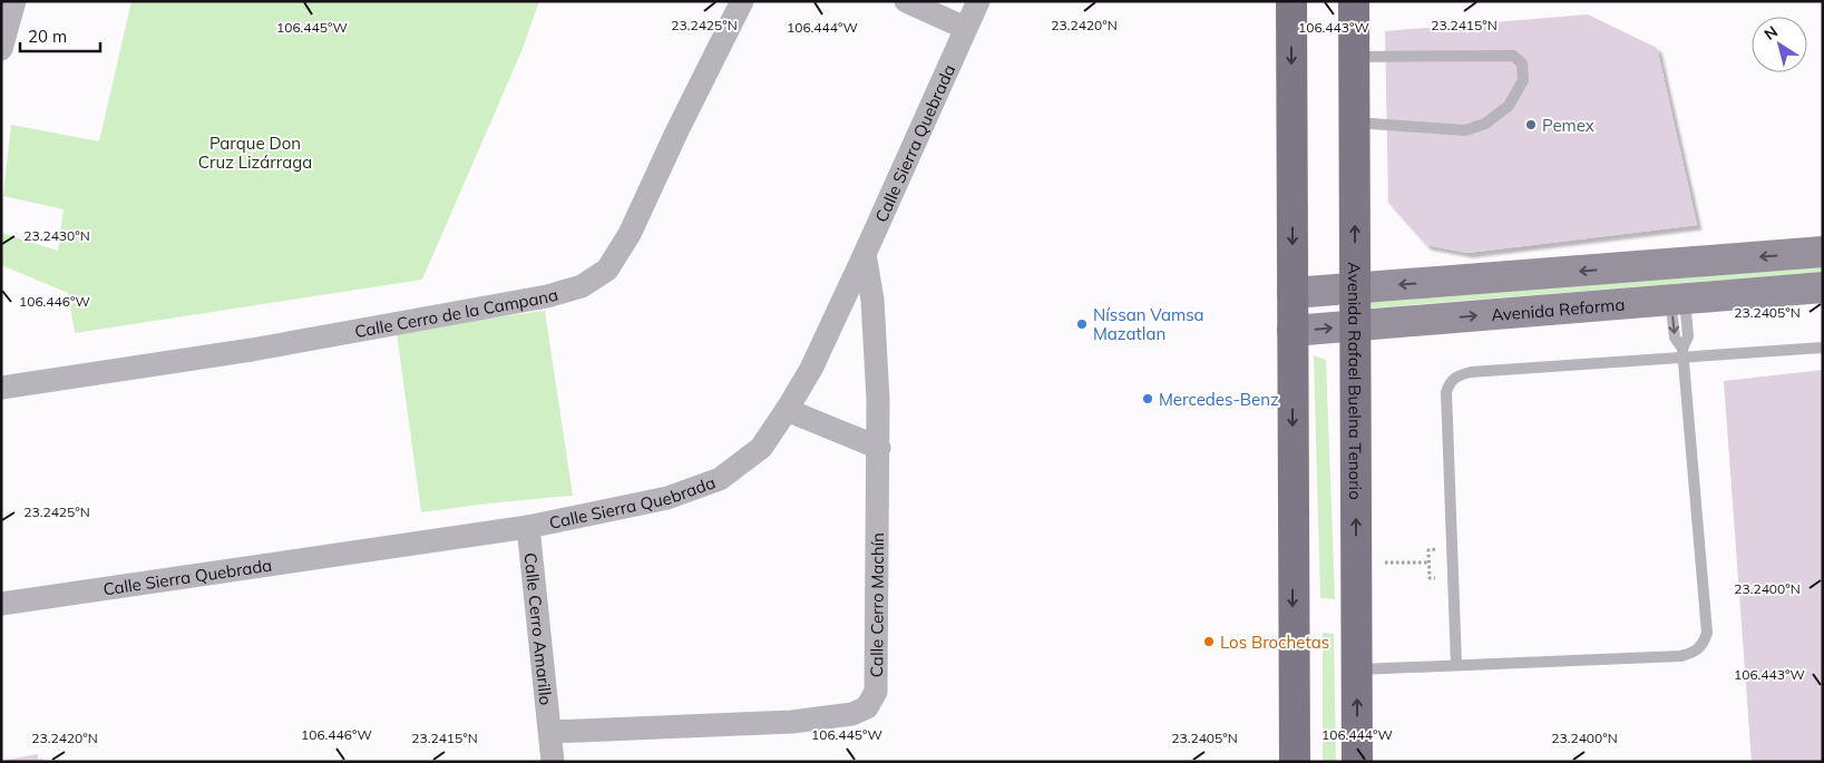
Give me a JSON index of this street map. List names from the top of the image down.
{
  "streets": {
    "main road": ["Avenida Reforma", "Avenida Rafael Buelna Tenorio"],
    "street": [
      "Calle Sierra Quebrada",
      "Calle Cerro de la Campana",
      "Calle Cerro Machín",
      "Calle Cerro Amarillo"
    ]
  },
  "crossings": [
    ["Calle Sierra Quebrada", "Calle Cerro Machín"],
    ["Calle Sierra Quebrada", "Calle Cerro Amarillo"],
    ["Avenida Reforma", "Avenida Rafael Buelna Tenorio"],
    ["Calle Cerro Machín", "Calle Cerro Amarillo"]
  ],
  "parks": ["Parque Don Cruz Lizárraga"],
  "places": [
    "Pemex",
    "Níssan Vamsa Mazatlan",
    "Mercedes-Benz",
    "Los Brochetas"
  ],
  "scale_bar": "20 m",
  "north": "top left",
  "coordinates": [
    "23.2425°N",
    "23.2420°N",
    "23.2415°N",
    "106.445°W",
    "106.444°W",
    "106.443°W",
    "23.2430°N",
    "106.446°W",
    "23.2405°N",
    "23.2400°N"
  ]
}
